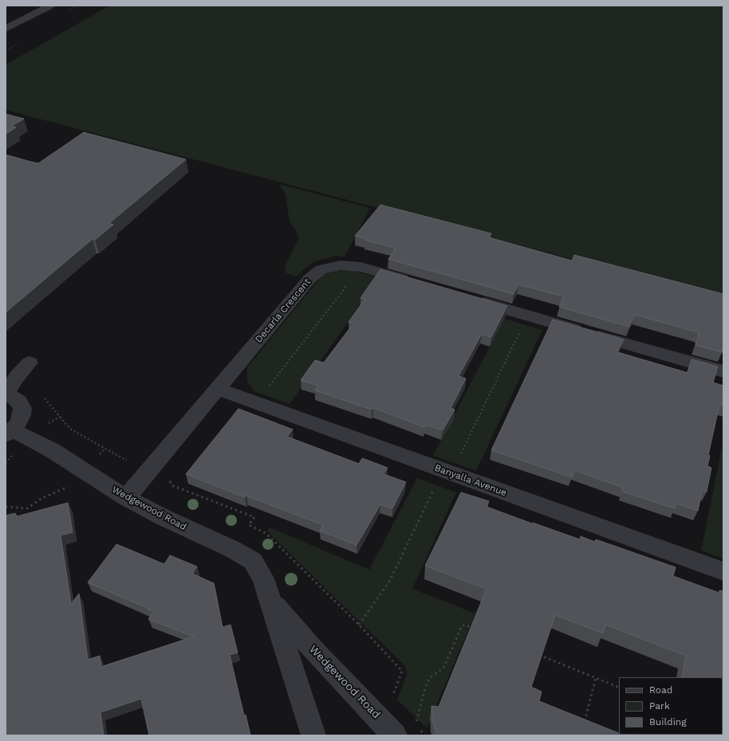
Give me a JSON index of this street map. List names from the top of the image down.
{
  "streets": {
    "street": ["Decarla Crescent", "Banyalla Avenue", "Wedgewood Road"]
  },
  "crossings": [
    ["Decarla Crescent", "Banyalla Avenue"],
    ["Decarla Crescent", "Wedgewood Road"]
  ],
  "legend": ["Road", "Park", "Building"]
}
